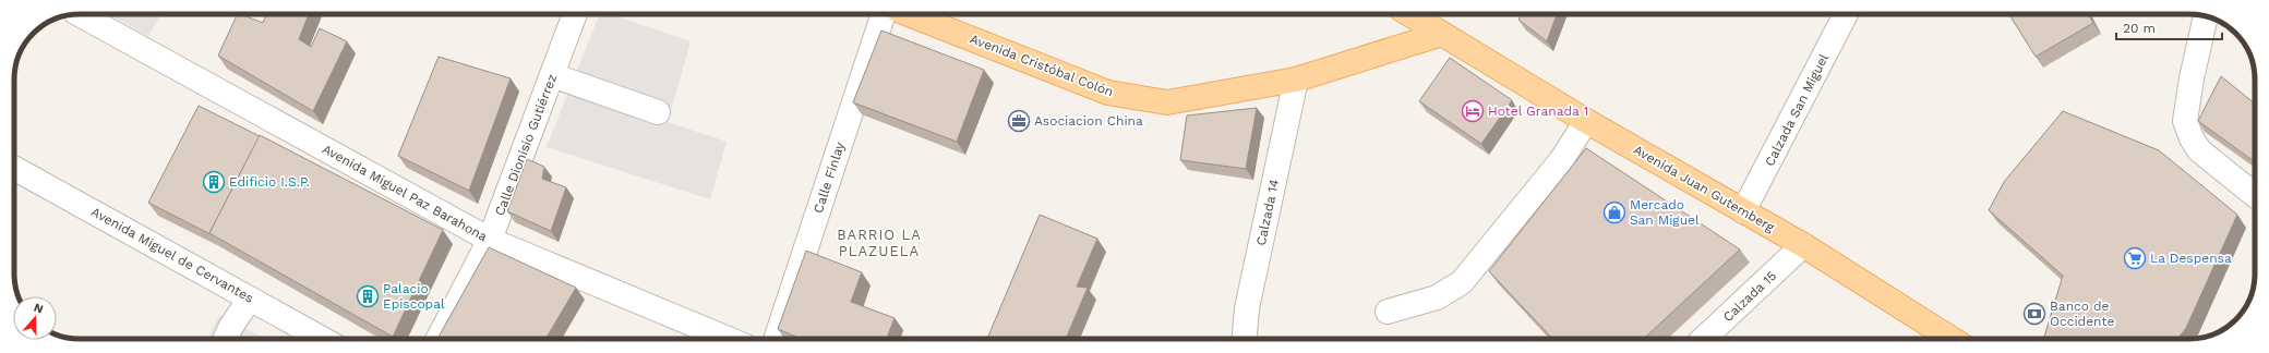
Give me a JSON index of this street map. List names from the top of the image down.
{
  "streets": {
    "main road": ["Avenida Cristóbal Colón", "Avenida Juan Gutemberg"],
    "street": [
      "Calzada San Miguel",
      "Calle Dionisio Gutiérrez",
      "Calle Finlay",
      "Avenida Miguel Paz Barahona",
      "Calzada 14",
      "Avenida Miguel de Cervantes",
      "Calzada 15"
    ]
  },
  "crossings": [
    ["Avenida Cristóbal Colón", "Avenida Juan Gutemberg"],
    ["Avenida Cristóbal Colón", "Calzada 14"],
    ["Calzada San Miguel", "Avenida Juan Gutemberg"],
    ["Calle Dionisio Gutiérrez", "Avenida Miguel Paz Barahona"],
    ["Avenida Juan Gutemberg", "Calzada 15"]
  ],
  "districts": ["BARRIO LA PLAZUELA"],
  "places": {
    "hotel": ["Hotel Granada 1"],
    "office": ["Asociacion China"],
    "building": ["Edificio I.S.P.", "Palacio Episcopal"],
    "shop": ["Mercado San Miguel"],
    "supermarket": ["La Despensa"],
    "bank": ["Banco de Occidente"]
  },
  "scale_bar": "20 m",
  "north": "top"
}
